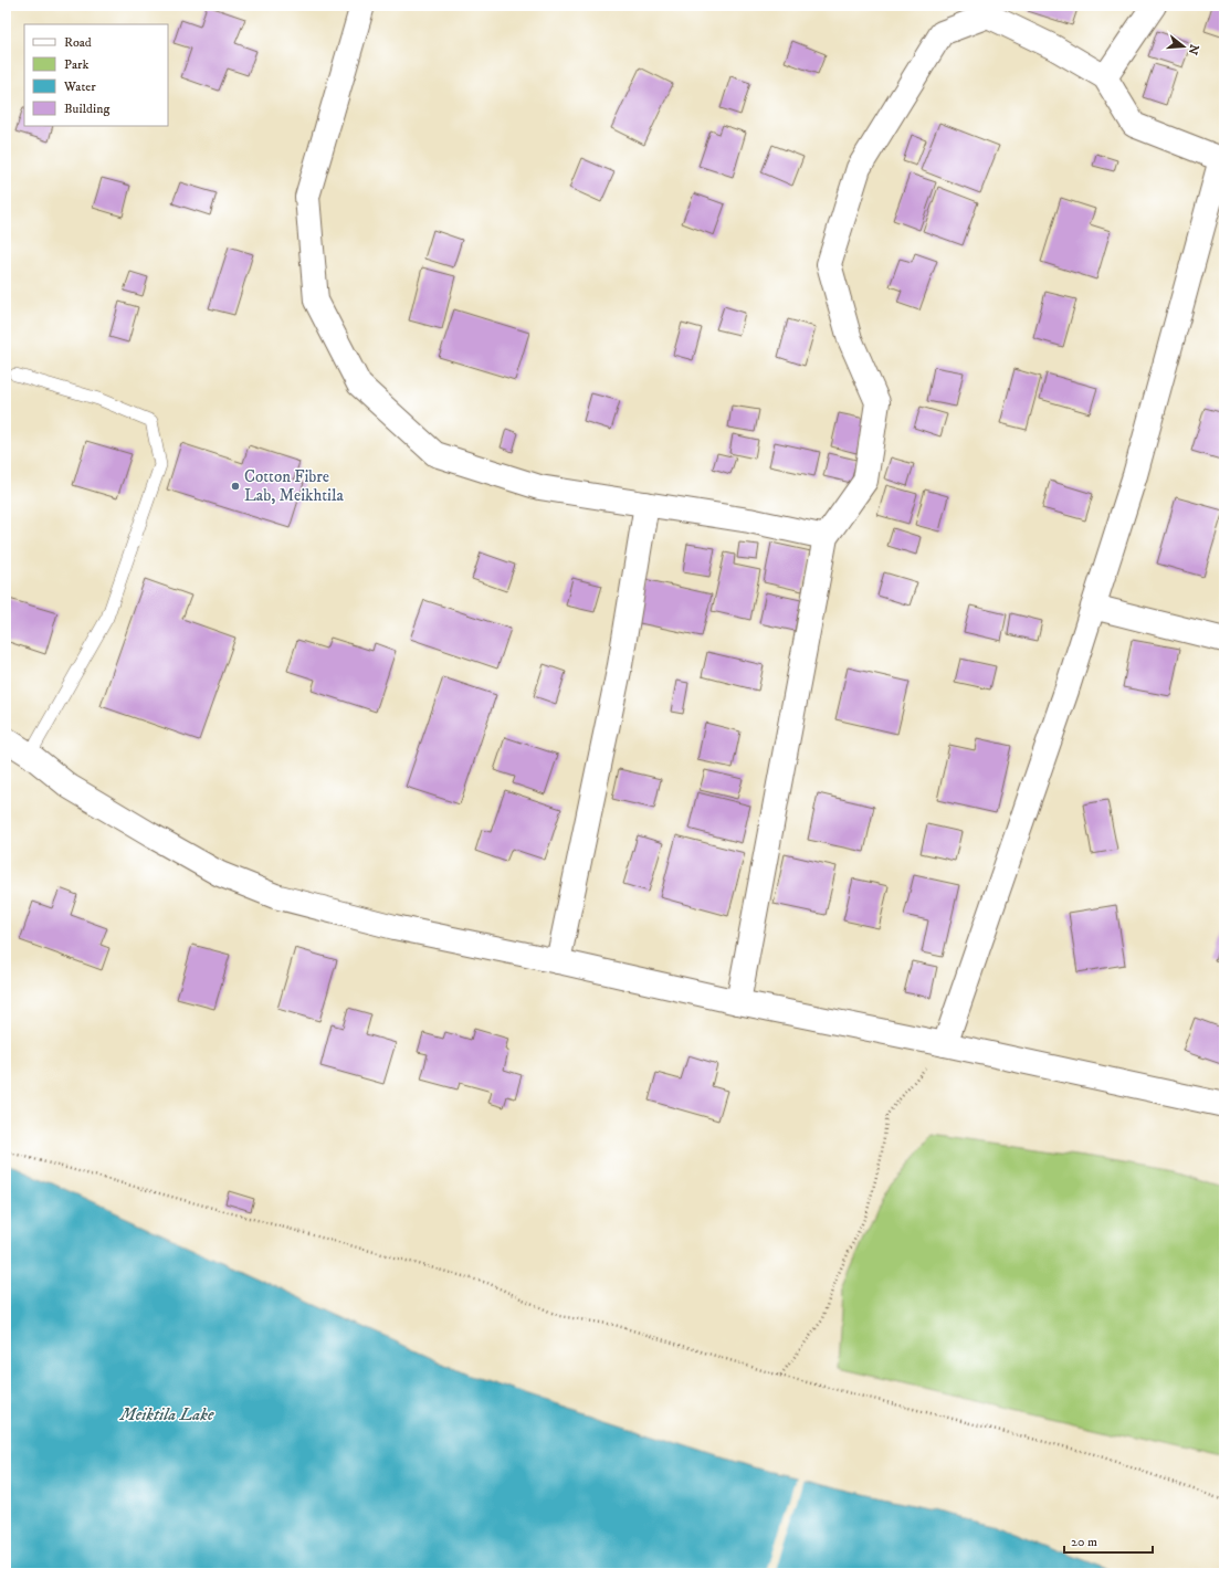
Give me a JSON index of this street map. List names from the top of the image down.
{
  "water": ["Meiktila Lake"],
  "places": ["Cotton Fibre Lab, Meikhtila"],
  "legend": [
    "Road",
    "Park",
    "Water",
    "Building"
  ],
  "scale_bar": "20 m",
  "north": "right"
}
